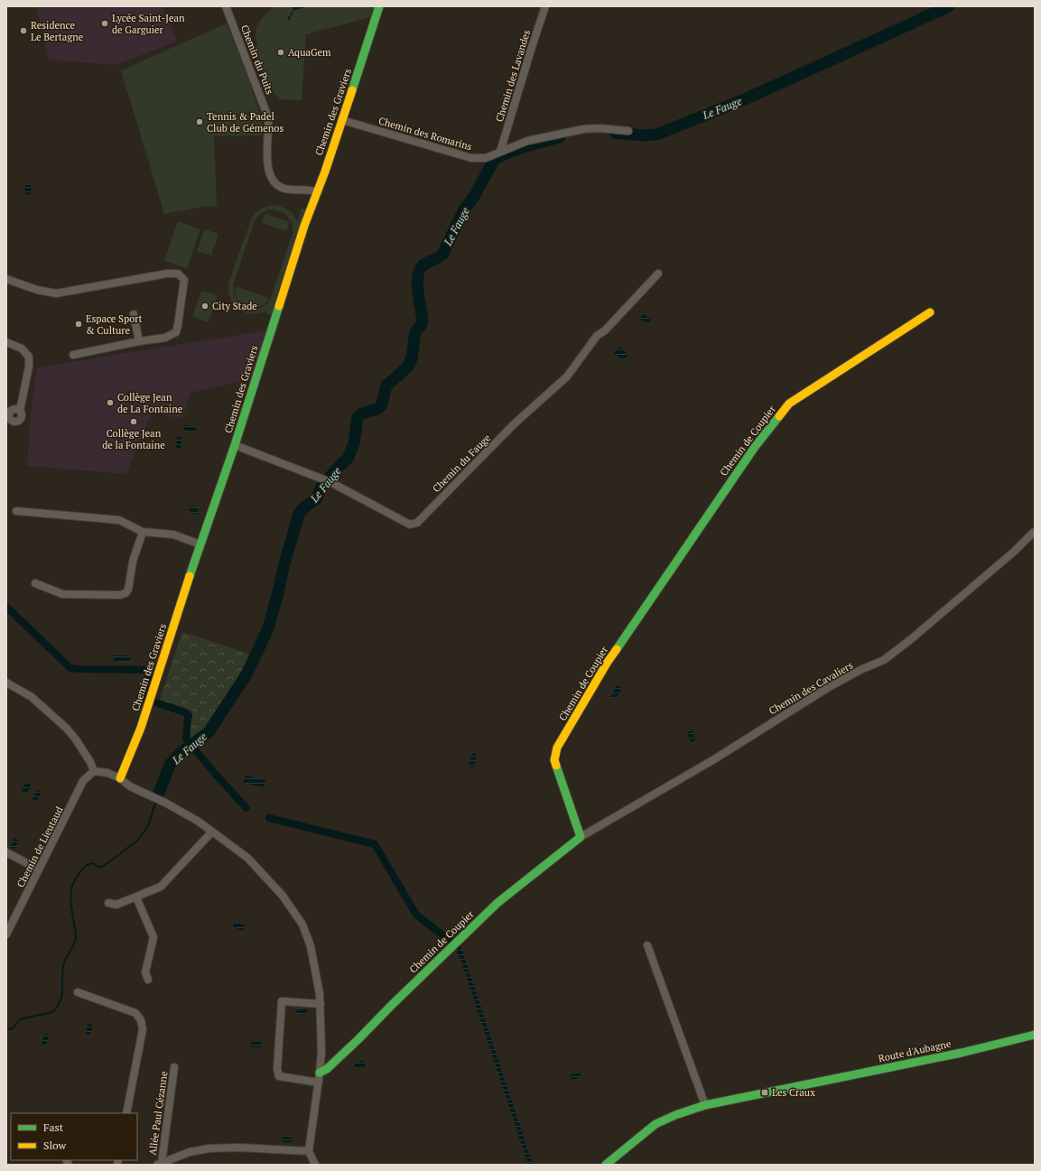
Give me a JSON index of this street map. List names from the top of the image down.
{
  "streets": {
    "street": [
      "Chemin du Puits",
      "Chemin des Lavandes",
      "Chemin des Graviers",
      "Chemin des Romarins",
      "Chemin de Coupier",
      "Chemin du Fauge",
      "Chemin des Cavaliers",
      "Chemin de Lieutaud",
      "Route d'Aubagne",
      "Allée Paul Cézanne"
    ]
  },
  "crossings": [
    ["Chemin du Puits", "Chemin des Graviers"],
    ["Chemin des Lavandes", "Chemin des Romarins"],
    ["Chemin des Graviers", "Chemin des Romarins"],
    ["Chemin des Graviers", "Chemin du Fauge"],
    ["Chemin de Coupier", "Chemin des Cavaliers"]
  ],
  "water": ["Le Fauge"],
  "places": {
    "other": [
      "Lycée Saint-Jean de Garguier",
      "Residence Le Bertagne",
      "AquaGem",
      "Tennis & Padel Club de Gémenos",
      "City Stade",
      "Espace Sport & Culture",
      "Collège Jean de La Fontaine",
      "Collège Jean de la Fontaine"
    ],
    "transit": ["Les Craux"]
  },
  "legend": ["Fast", "Slow"]
}
